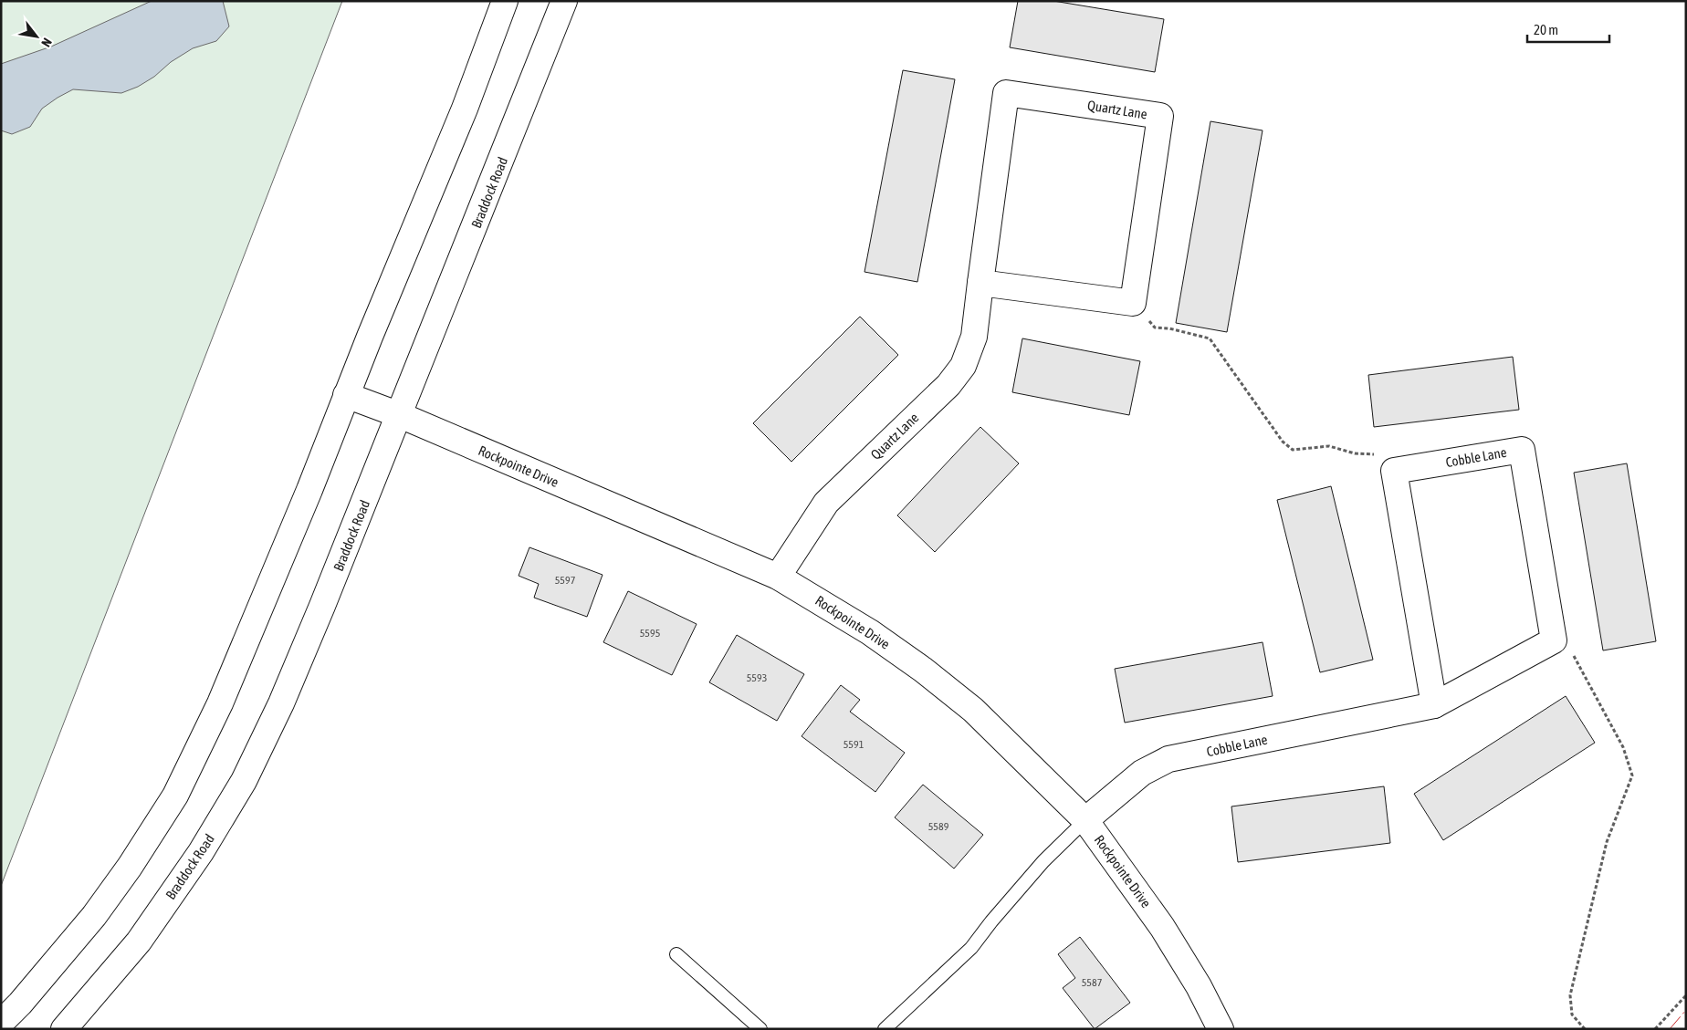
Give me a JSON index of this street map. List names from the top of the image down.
{
  "streets": {
    "street": [
      "Quartz Lane",
      "Braddock Road",
      "Cobble Lane",
      "Rockpointe Drive"
    ]
  },
  "crossings": [
    ["Quartz Lane", "Rockpointe Drive"],
    ["Braddock Road", "Rockpointe Drive"],
    ["Cobble Lane", "Rockpointe Drive"]
  ],
  "house_numbers": [
    "5597",
    "5595",
    "5593",
    "5591",
    "5589",
    "5587"
  ],
  "scale_bar": "20 m",
  "north": "bottom right"
}
